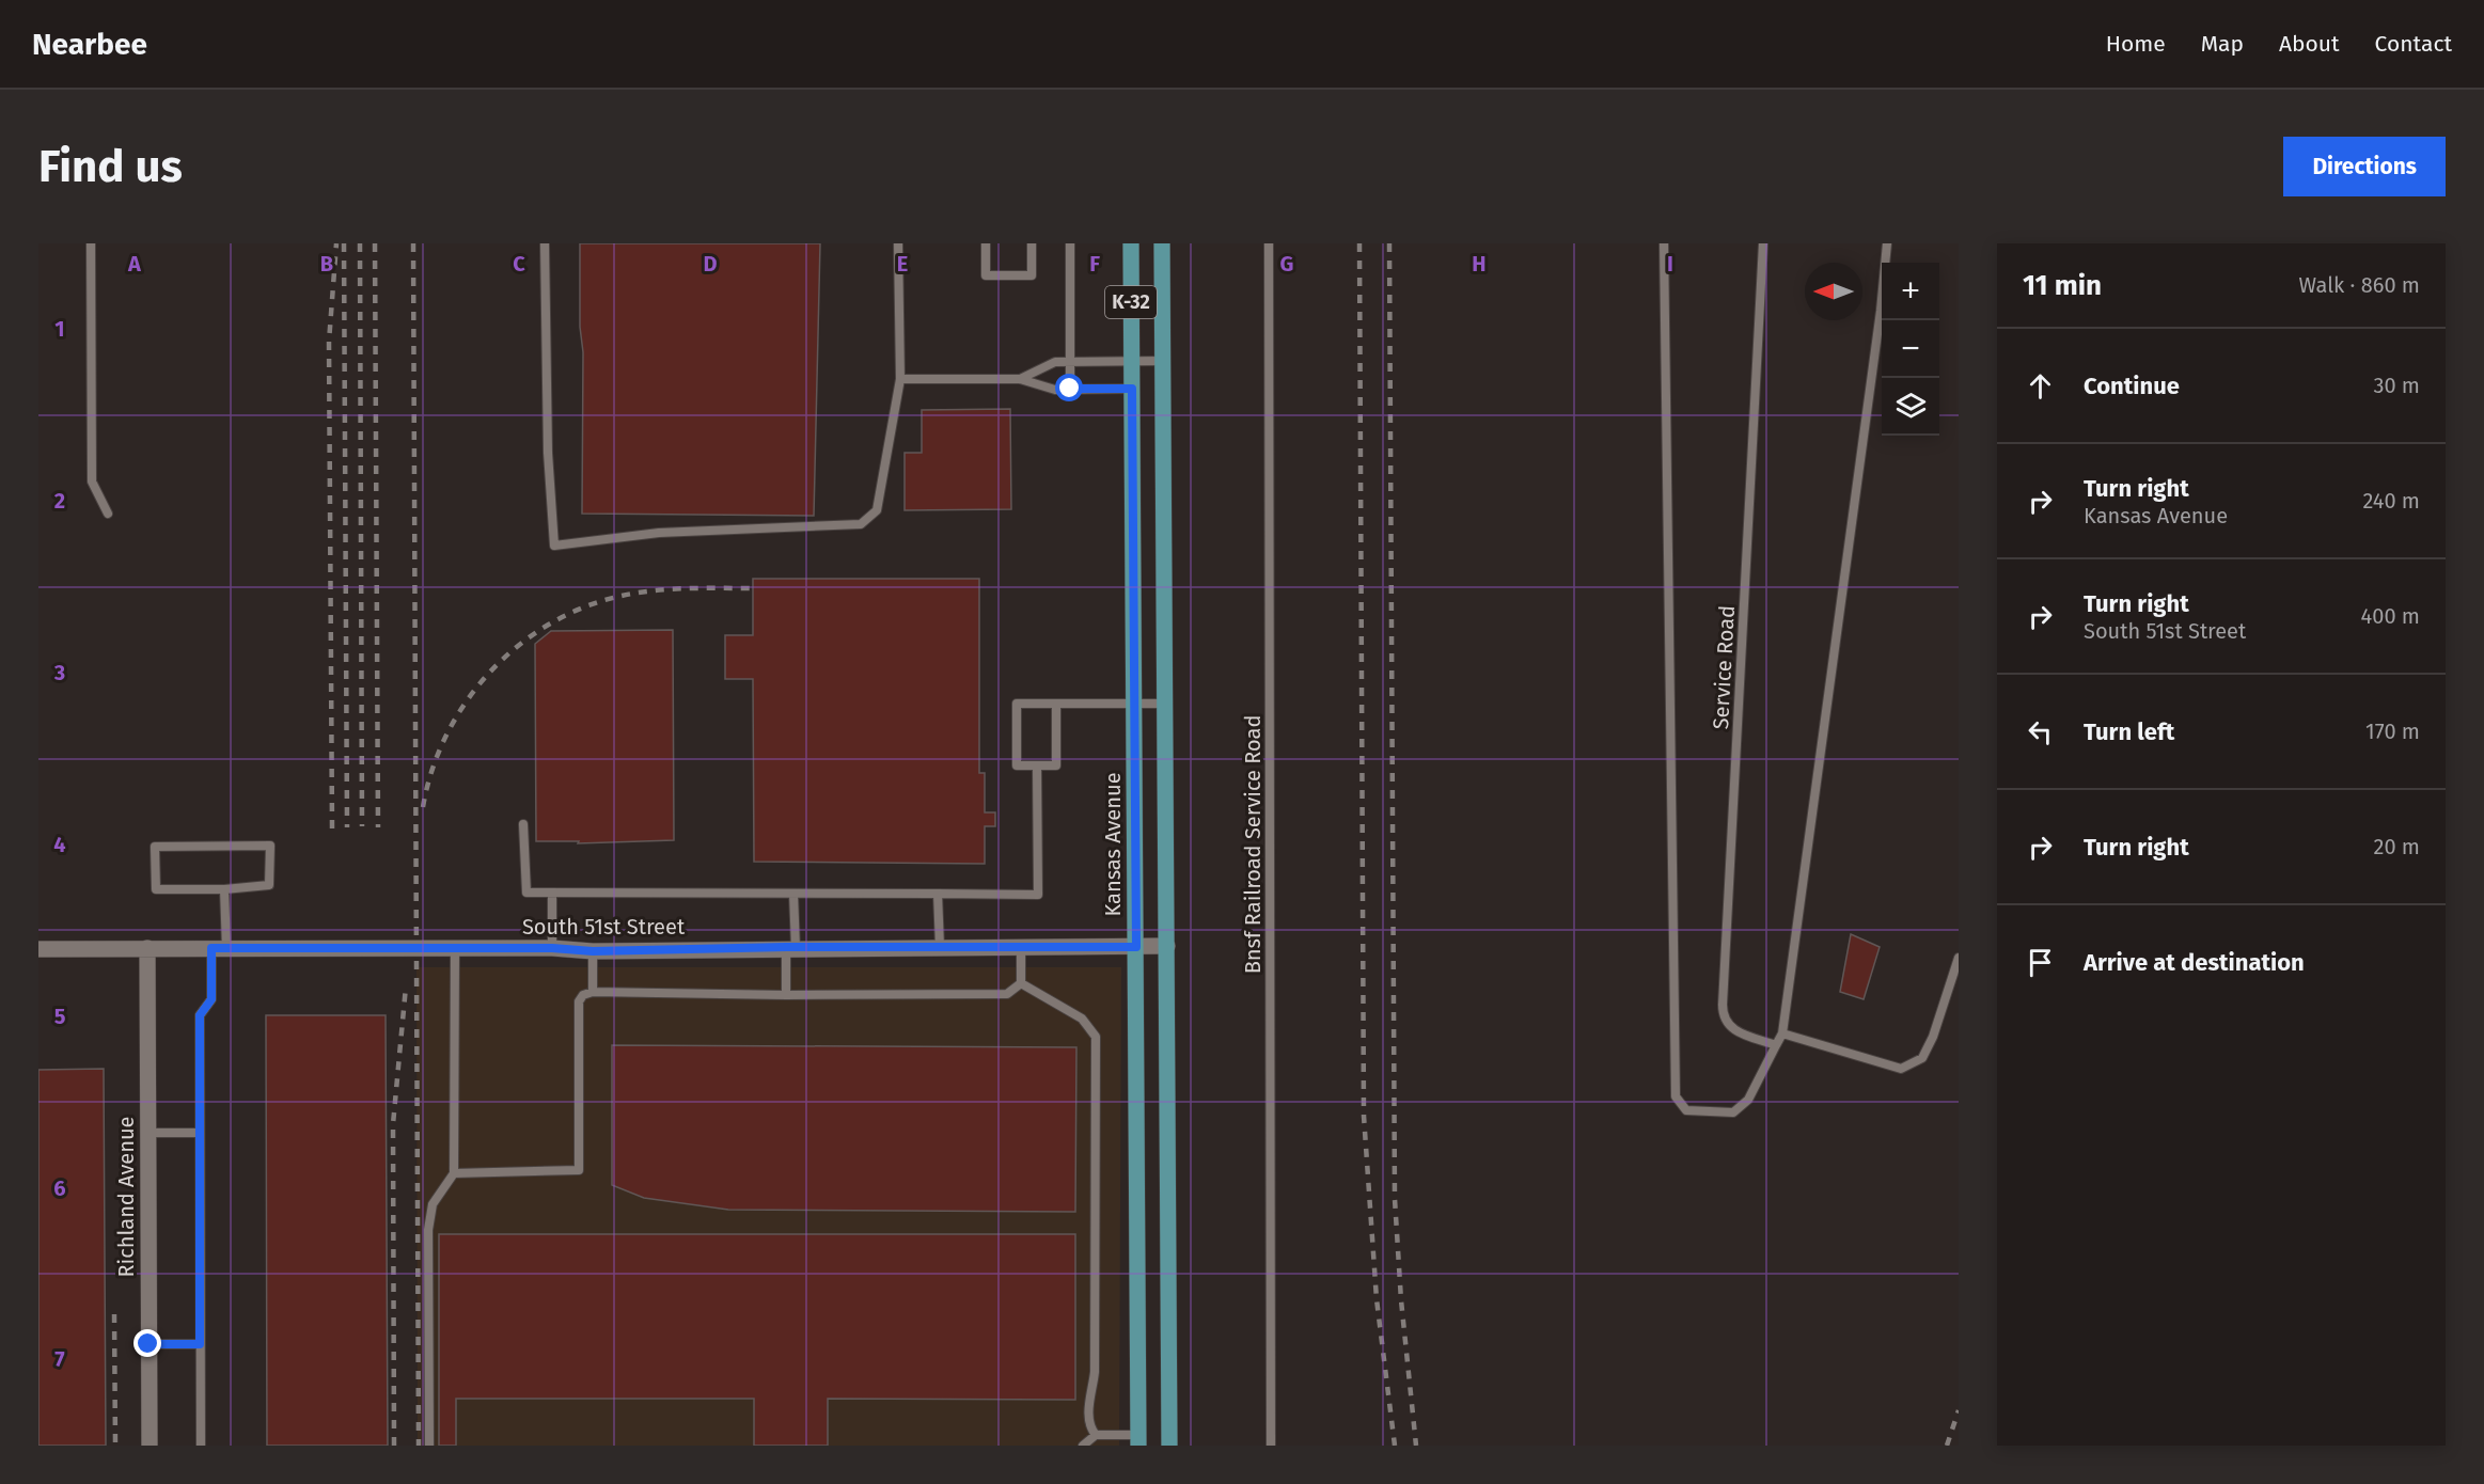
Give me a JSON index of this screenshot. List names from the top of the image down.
{
  "streets": {
    "main road": ["K-32", "Kansas Avenue"],
    "street": ["South 51st Street", "Richland Avenue"],
    "lane": ["Service Road", "Bnsf Railroad Service Road"]
  },
  "crossings": [
    ["K-32", "South 51st Street"],
    ["Kansas Avenue", "South 51st Street"],
    ["South 51st Street", "Richland Avenue"]
  ],
  "north": "left",
  "page": {
    "header": "Nearbee",
    "nav": [
      "Home",
      "Map",
      "About",
      "Contact"
    ],
    "buttons": "Directions",
    "title": "Find us",
    "heading": ["11 min", "Walk · 860 m"],
    "map_buttons": ["+", "−"],
    "list": [
      ["Continue", "30 m"],
      ["Turn right", "Kansas Avenue", "240 m"],
      ["Turn right", "South 51st Street", "400 m"],
      ["Turn left", "170 m"],
      ["Turn right", "20 m"],
      "Arrive at destination"
    ]
  },
  "grid": {
    "columns": [
      "A",
      "B",
      "C",
      "D",
      "E",
      "F",
      "G",
      "H",
      "I"
    ],
    "rows": [
      "1",
      "2",
      "3",
      "4",
      "5",
      "6",
      "7"
    ]
  }
}
